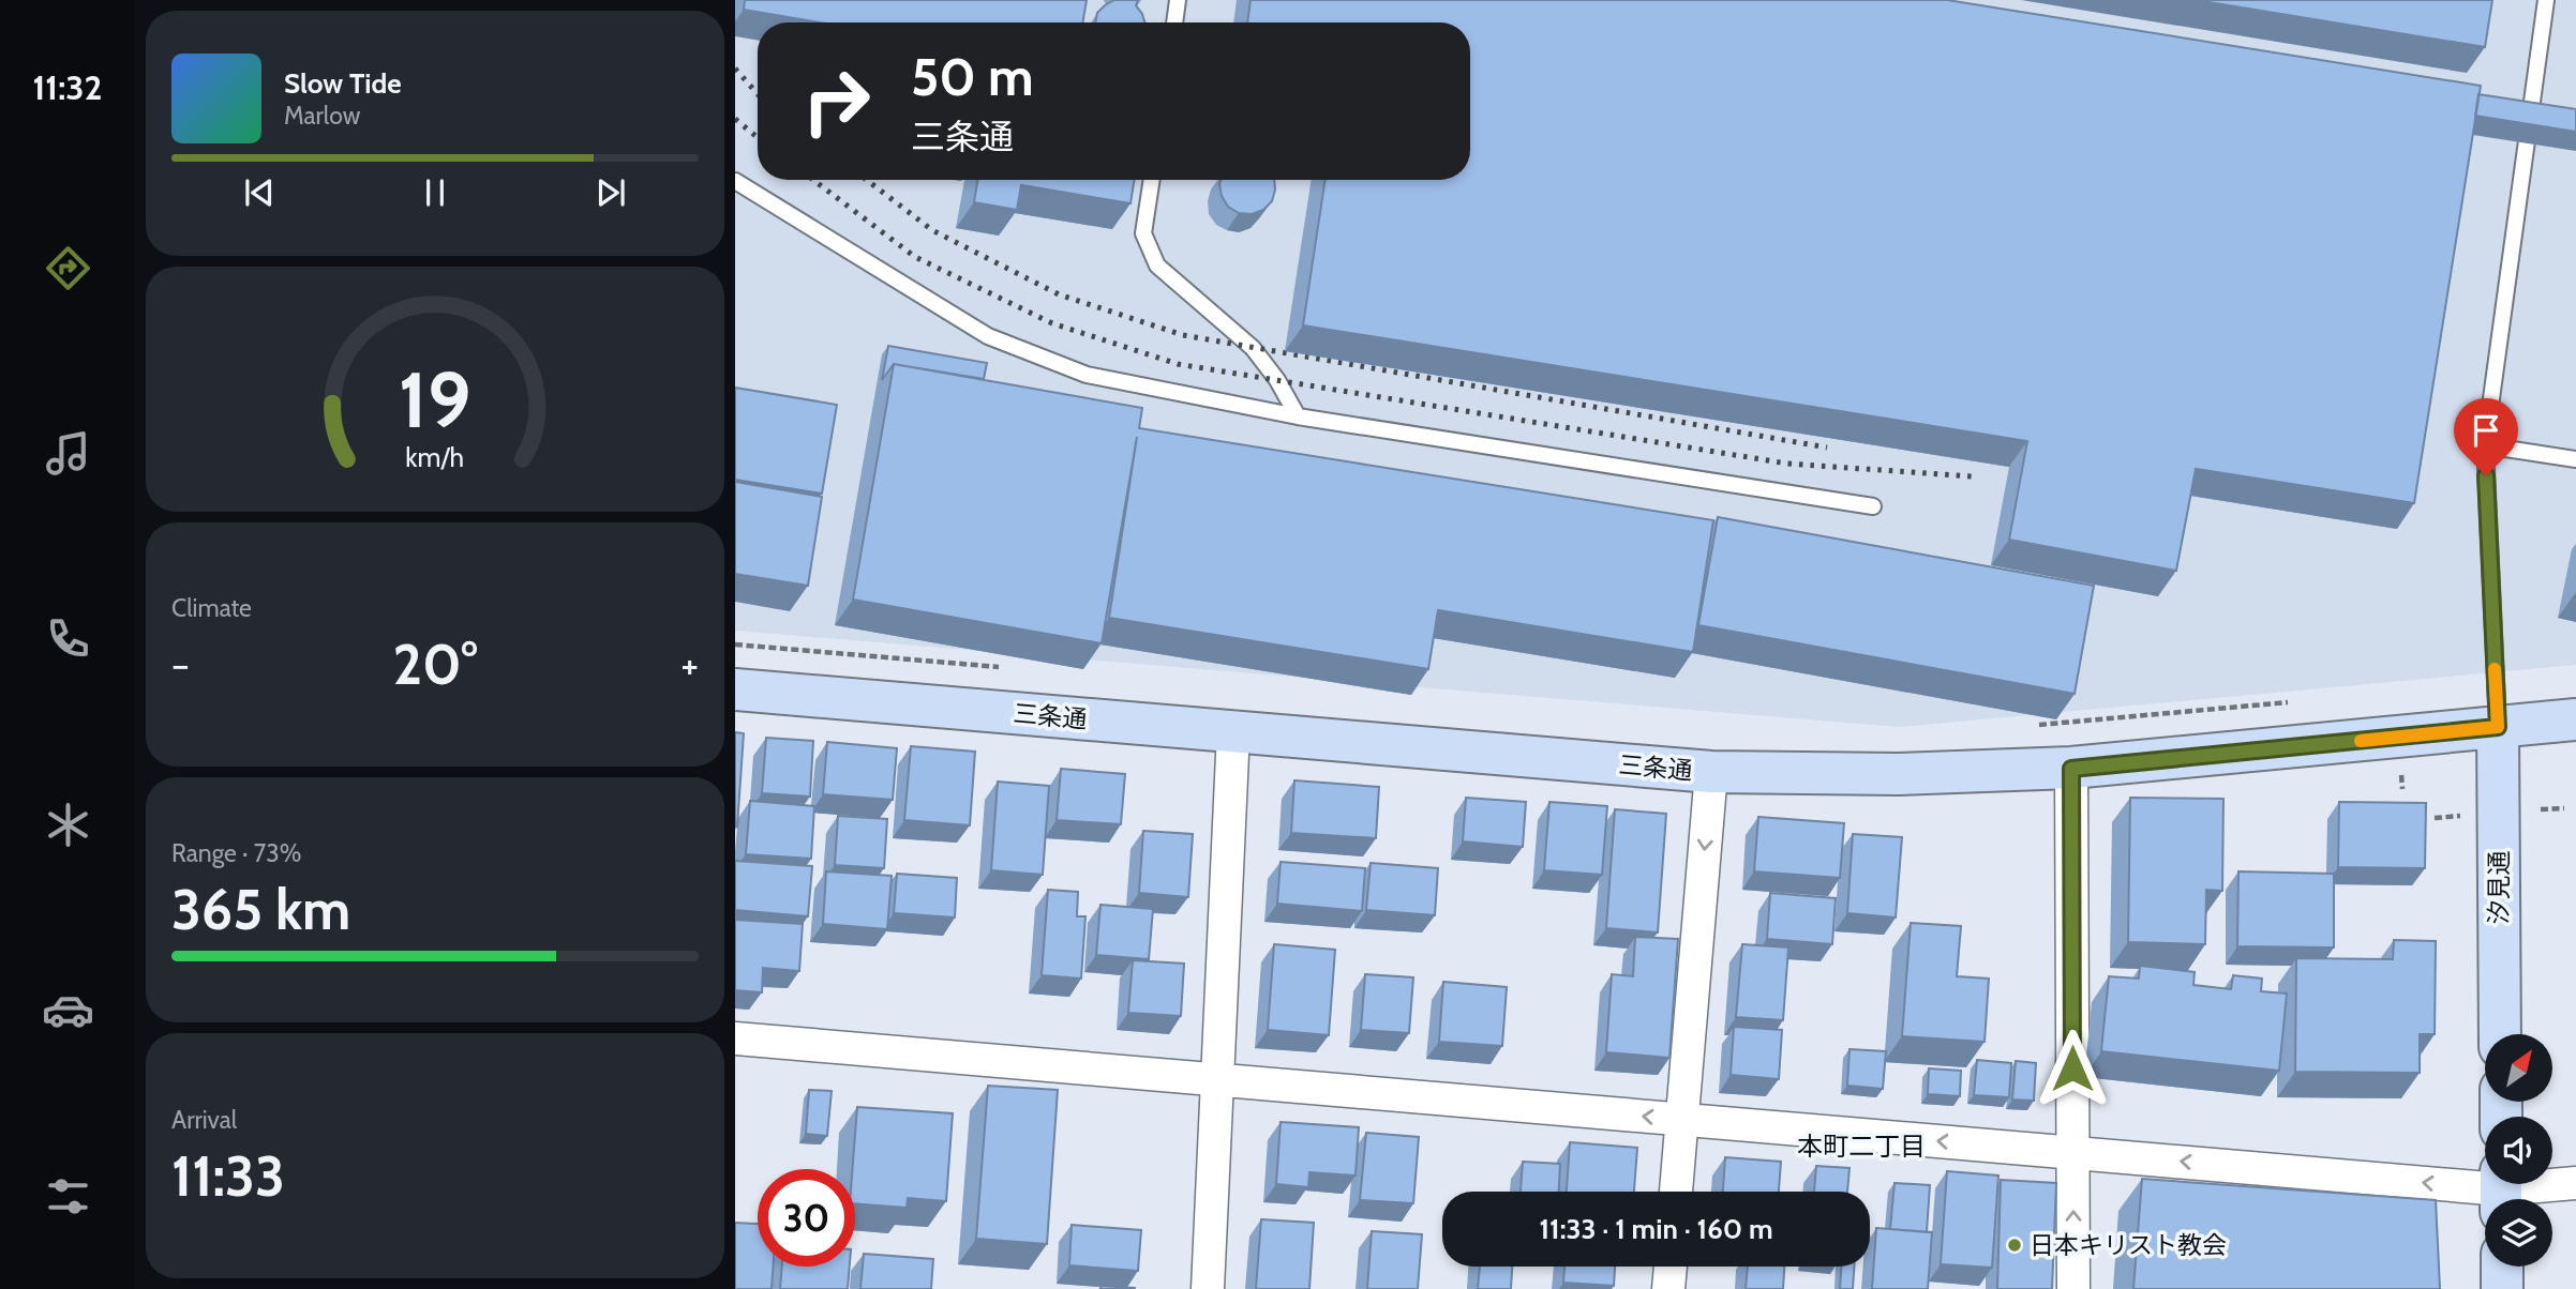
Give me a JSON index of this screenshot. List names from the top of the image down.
{
  "streets": {
    "street": ["三条通", "汐見通"]
  },
  "crossings": [
    ["三条通", "汐見通"]
  ],
  "districts": ["本町二丁目"],
  "places": ["日本キリスト教会"],
  "north": "top right",
  "page": {
    "tabs": "11:32",
    "turn": ["50 m", "三条通"],
    "song": ["Slow Tide", "Marlow"],
    "tile": [
      "Climate",
      ["Range · 73%", "365 km"],
      ["Arrival", "11:33"]
    ],
    "heat": ["−", "20°", "+"],
    "limit": "30",
    "trip": "11:33 · 1 min · 160 m",
    "gauge": ["19", "km/h"]
  }
}
